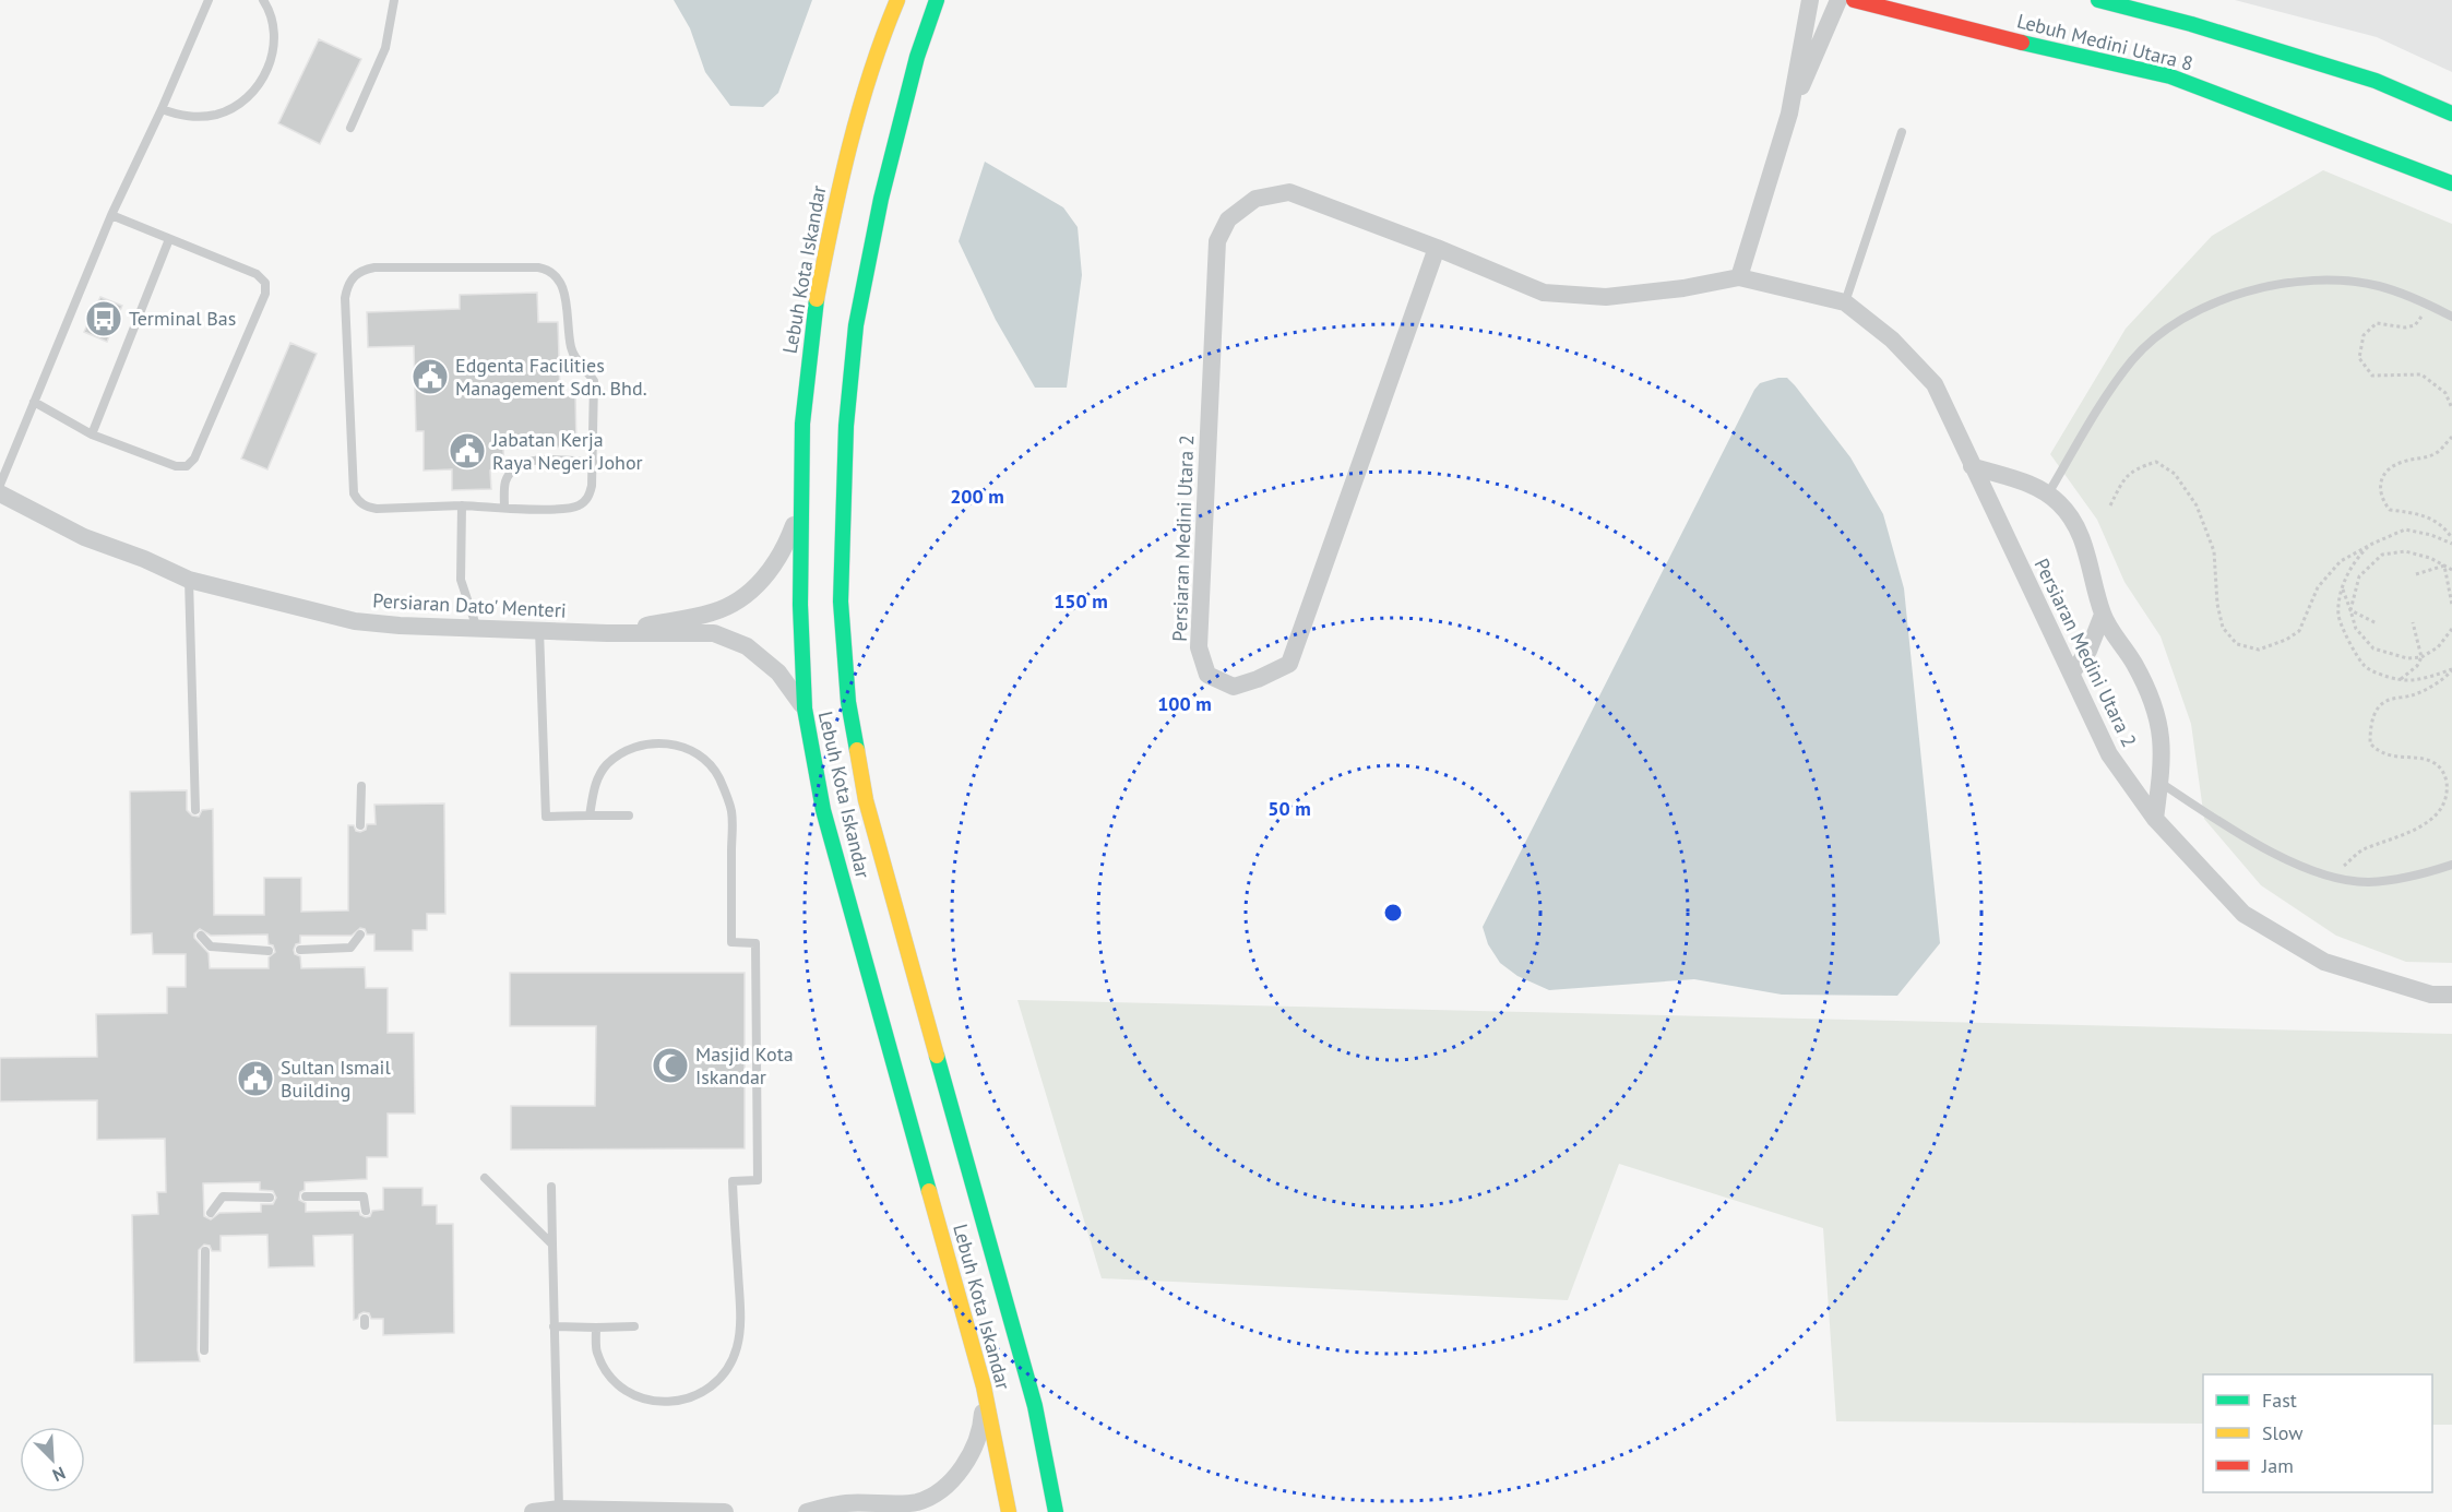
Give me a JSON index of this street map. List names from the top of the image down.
{
  "streets": {
    "main road": ["Lebuh Medini Utara 8", "Lebuh Kota Iskandar"],
    "street": ["Persiaran Medini Utara 2", "Persiaran Dato' Menteri"]
  },
  "crossings": [
    ["Lebuh Kota Iskandar", "Persiaran Dato' Menteri"]
  ],
  "places": {
    "bus stop": ["Terminal Bas"],
    "public building": ["Edgenta Facilities Management Sdn. Bhd.", "Jabatan Kerja Raya Negeri Johor", "Sultan Ismail Building"],
    "mosque": ["Masjid Kota Iskandar"]
  },
  "legend": ["Fast", "Slow", "Jam"],
  "north": "bottom right",
  "rings": [
    "200 m",
    "150 m",
    "100 m",
    "50 m"
  ]
}
